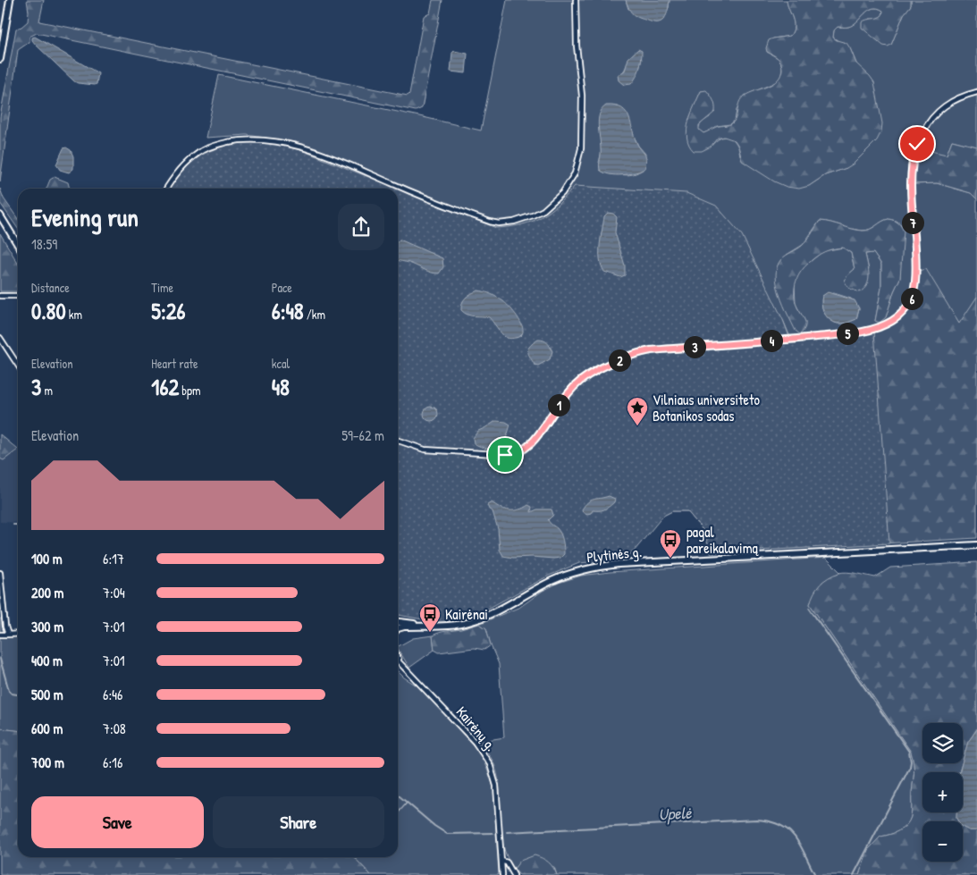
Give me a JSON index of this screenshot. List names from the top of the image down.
{
  "streets": {
    "main road": ["Plytinės g."],
    "street": ["Kairėnų g."]
  },
  "water": ["Upelė"],
  "places": {
    "place": ["Vilniaus universiteto Botanikos sodas"],
    "bus stop": ["pagal pareikalavimą", "Kairėnai"]
  },
  "page": {
    "heading": ["Evening run", "18:59"],
    "pins": [
      "7",
      "6",
      "5",
      "4",
      "3",
      "2",
      "1"
    ],
    "stats": [
      ["Distance", "0.80 km"],
      ["Time", "5:26"],
      ["Pace", "6:48 /km"],
      ["Elevation", "3 m"],
      ["Heart rate", "162 bpm"],
      ["kcal", "48"]
    ],
    "chart": ["Elevation", "59–62 m"],
    "list": [
      {
        "name": "100 m",
        "note": "6:17"
      },
      {
        "name": "200 m",
        "note": "7:04"
      },
      {
        "name": "300 m",
        "note": "7:01"
      },
      {
        "name": "400 m",
        "note": "7:01"
      },
      {
        "name": "500 m",
        "note": "6:46"
      },
      {
        "name": "600 m",
        "note": "7:08"
      },
      {
        "name": "700 m",
        "note": "6:16"
      }
    ],
    "map_buttons": ["+", "−"],
    "buttons": ["Save", "Share"]
  }
}
